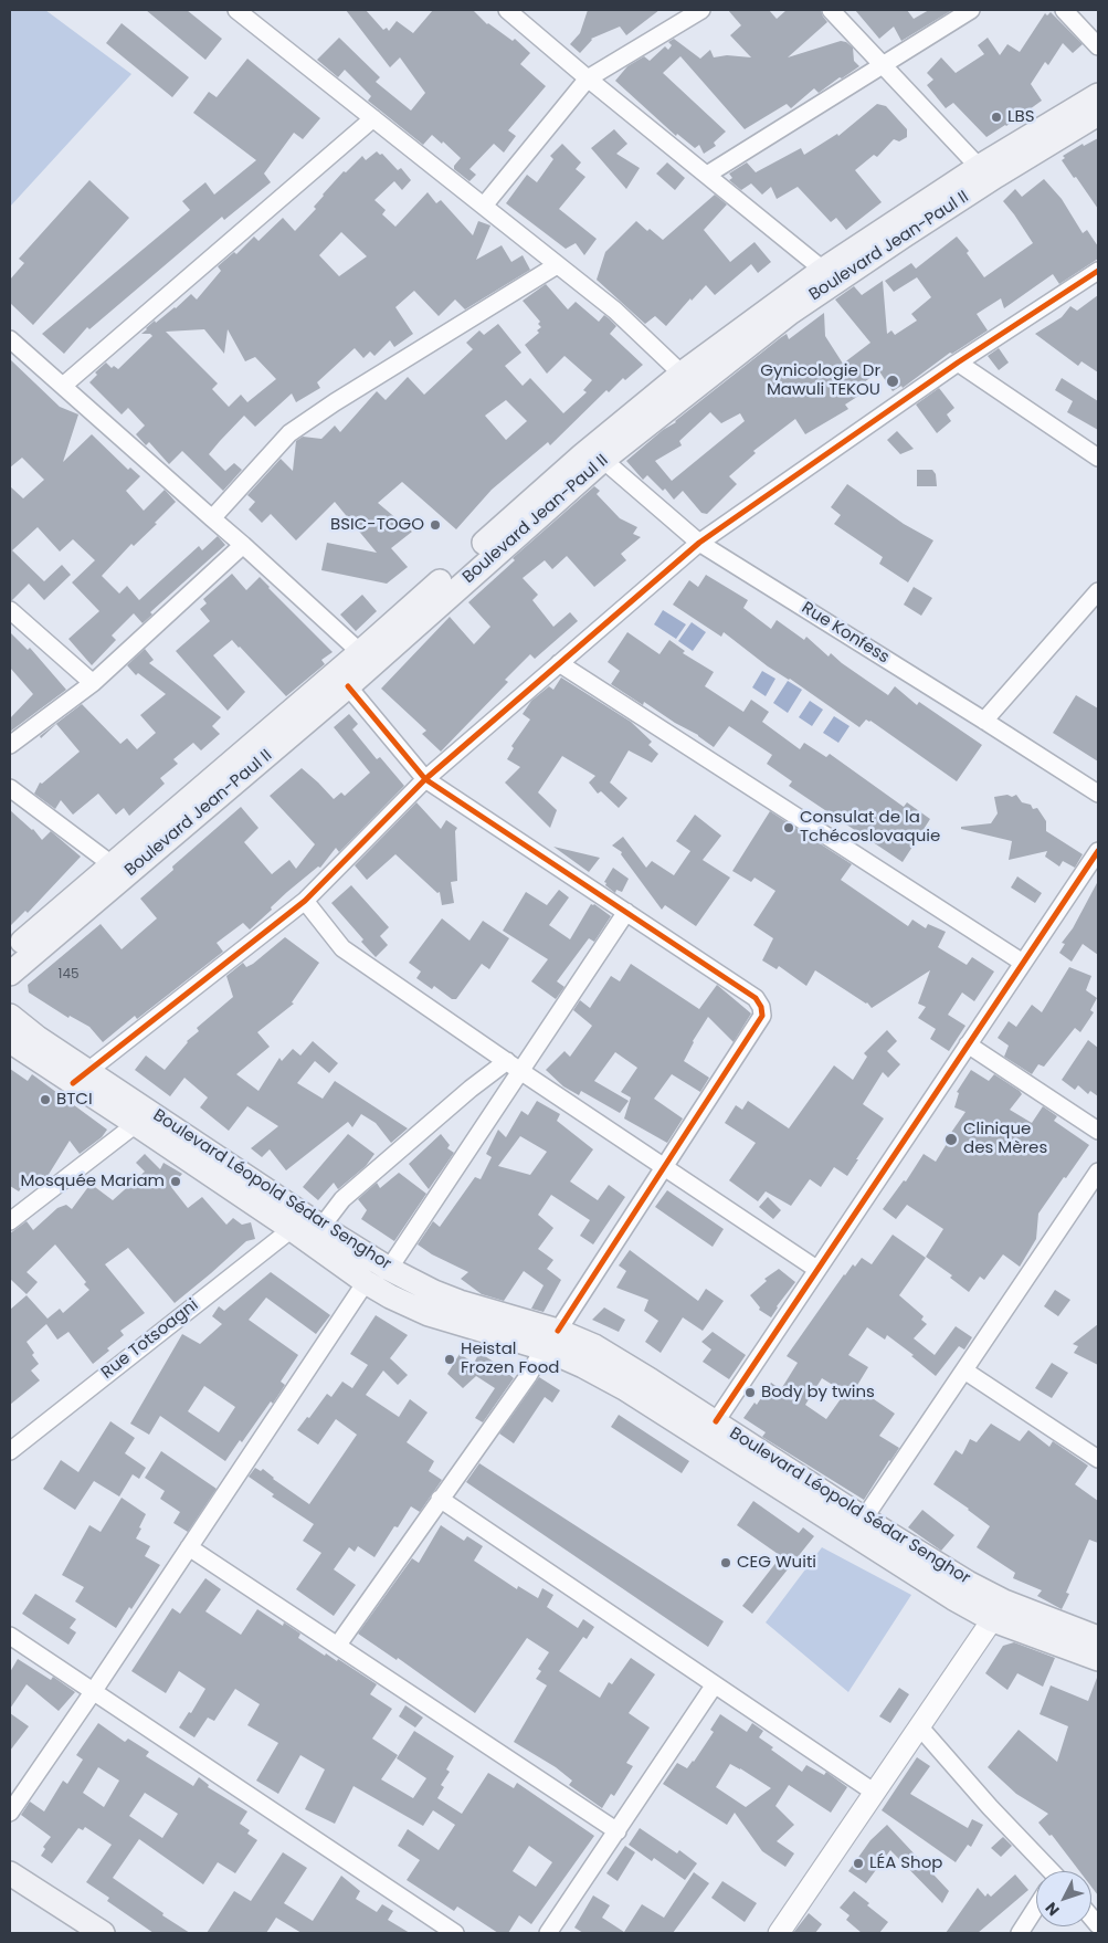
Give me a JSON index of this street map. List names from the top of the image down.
{
  "streets": {
    "main road": ["Boulevard Jean-Paul II", "Boulevard Léopold Sédar Senghor"],
    "street": ["Rue Konfess", "Rue Totsoagni"]
  },
  "crossings": [
    ["Boulevard Jean-Paul II", "Rue Konfess"],
    ["Boulevard Léopold Sédar Senghor", "Rue Totsoagni"]
  ],
  "places": [
    "LBS",
    "Gynicologie Dr Mawuli TEKOU",
    "BSIC-TOGO",
    "Consulat de la Tchécoslovaquie",
    "BTCI",
    "Clinique des Mères",
    "Mosquée Mariam",
    "Heistal Frozen Food",
    "Body by twins",
    "CEG Wuiti",
    "LÉA Shop"
  ],
  "house_numbers": ["145"],
  "north": "bottom left"
}
